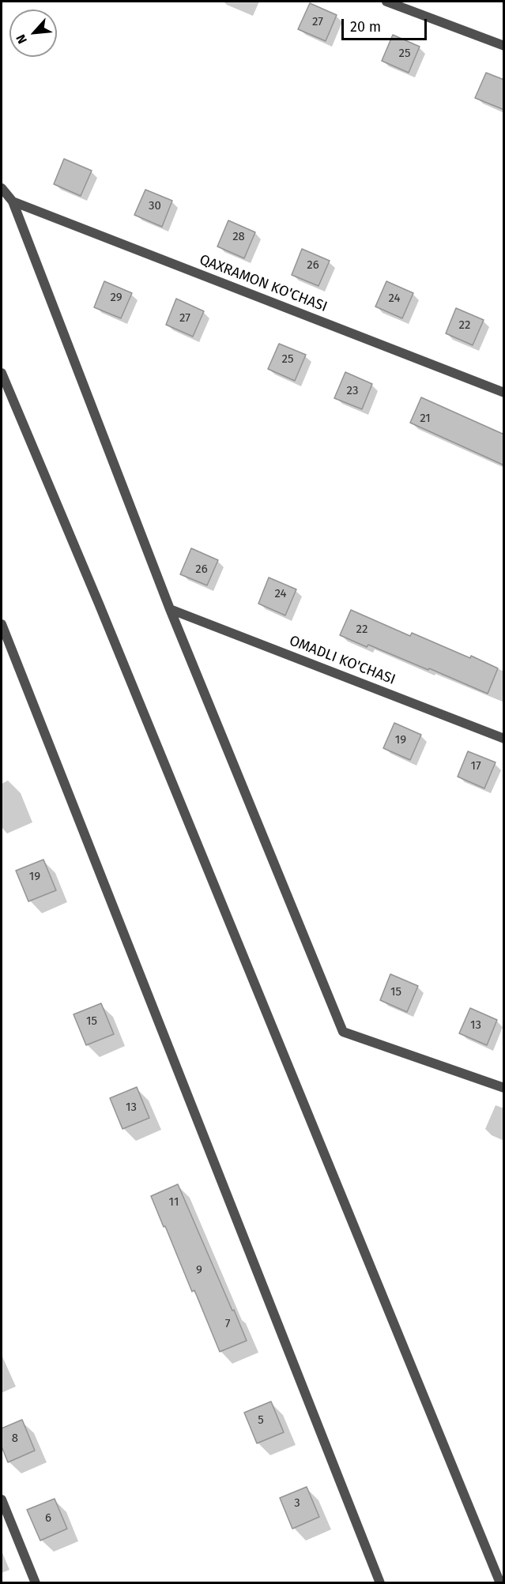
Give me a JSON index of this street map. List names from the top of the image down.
{
  "streets": {
    "street": ["QAXRAMON KO'CHASI", "OMADLI KO'CHASI"]
  },
  "house_numbers": [
    "27",
    "25",
    "30",
    "28",
    "26",
    "29",
    "24",
    "27",
    "22",
    "25",
    "23",
    "21",
    "26",
    "24",
    "22",
    "19",
    "17",
    "19",
    "15",
    "15",
    "13",
    "13",
    "11",
    "9",
    "7",
    "5",
    "8",
    "3",
    "6"
  ],
  "scale_bar": "20 m",
  "north": "bottom left"
}
